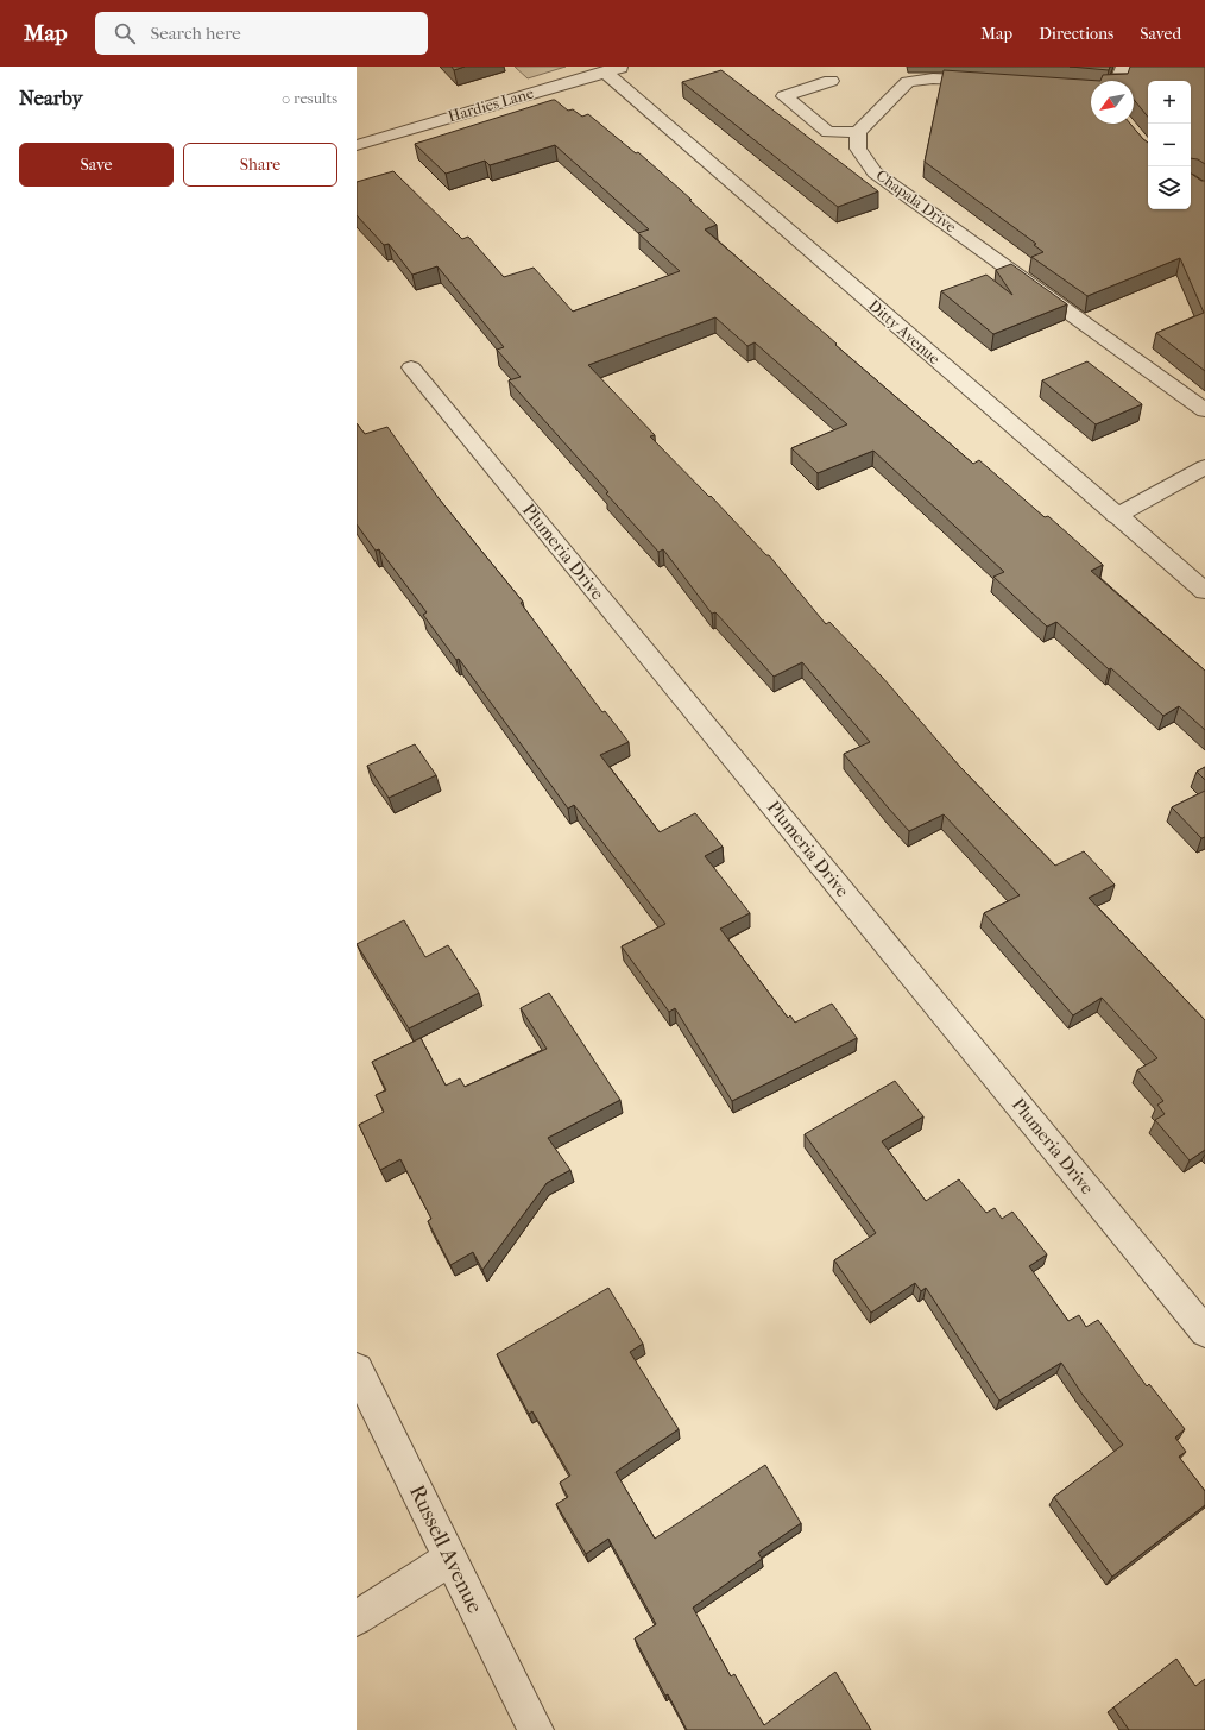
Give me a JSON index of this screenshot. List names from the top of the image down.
{
  "streets": {
    "street": [
      "Hardies Lane",
      "Chapala Drive",
      "Ditty Avenue",
      "Plumeria Drive",
      "Russell Avenue"
    ]
  },
  "crossings": [
    ["Hardies Lane", "Ditty Avenue"]
  ],
  "north": "bottom left",
  "page": {
    "header": "Map",
    "search": "Search here",
    "nav": ["Map", "Directions", "Saved"],
    "heading": ["Nearby", "0 results"],
    "map_buttons": ["+", "−"],
    "buttons": ["Save", "Share"]
  }
}
